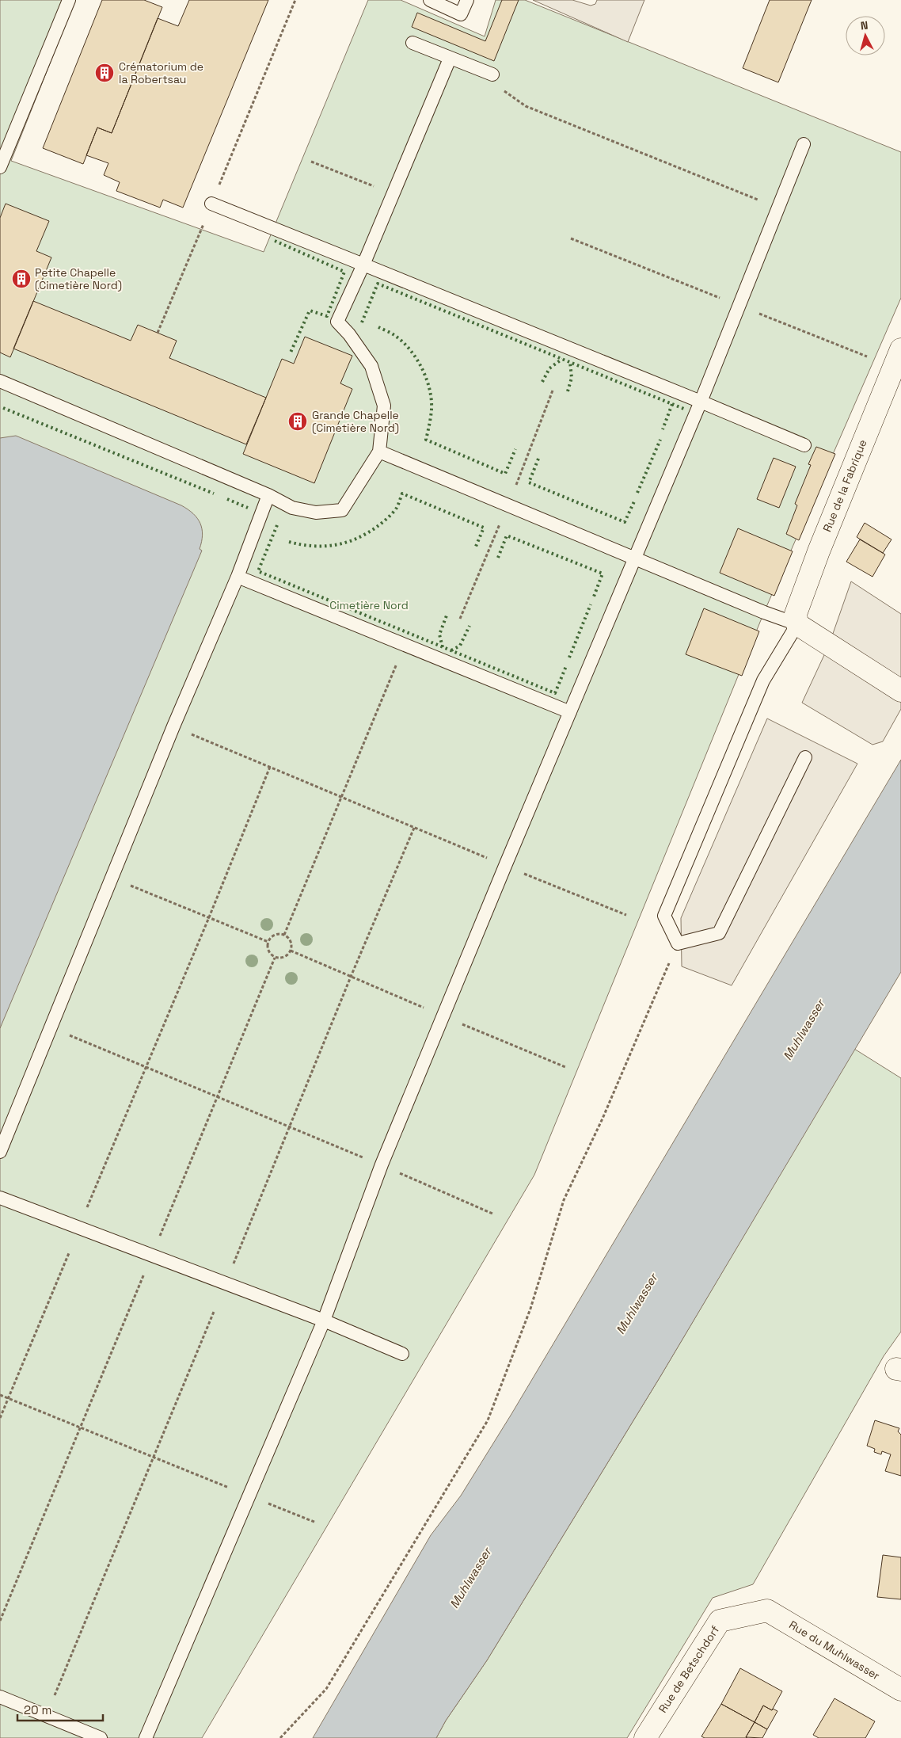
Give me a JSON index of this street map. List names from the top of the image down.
{
  "streets": {
    "street": ["Rue de la Fabrique", "Rue du Muhlwasser", "Rue de Betschdorf"]
  },
  "crossings": [
    ["Rue du Muhlwasser", "Rue de Betschdorf"]
  ],
  "water": ["Muhlwasser"],
  "parks": ["Cimetière Nord"],
  "places": {
    "building": ["Crématorium de la Robertsau", "Petite Chapelle (Cimetière Nord)", "Grande Chapelle (Cimetière Nord)"]
  },
  "scale_bar": "20 m",
  "north": "top"
}
